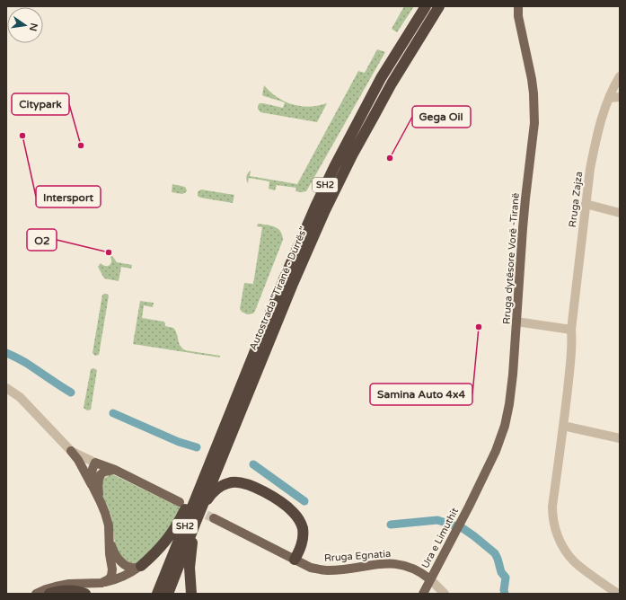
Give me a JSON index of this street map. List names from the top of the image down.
{
  "streets": {
    "highway": ["SH2", "Autostrada \"Tiranë - Durrës\""],
    "main road": ["Rruga dytësore Vorë -Tiranë", "Ura e Limuthit", "Rruga Egnatia"],
    "street": ["Rruga Zajza"]
  },
  "crossings": [
    ["Rruga dytësore Vorë -Tiranë", "Ura e Limuthit"],
    ["Ura e Limuthit", "Rruga Egnatia"]
  ],
  "places": [
    "Intersport",
    "Citypark",
    "Gega Oil",
    "O2",
    "Samina Auto 4x4"
  ],
  "north": "right"
}
